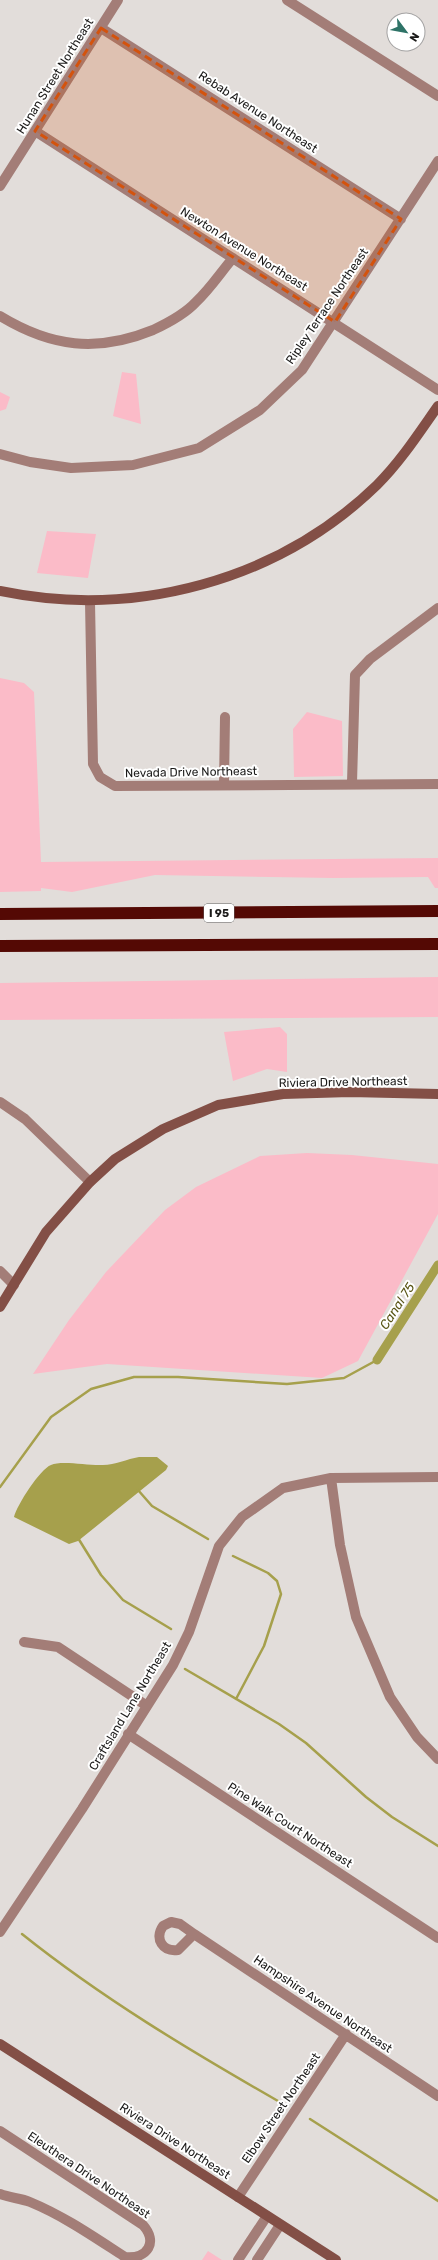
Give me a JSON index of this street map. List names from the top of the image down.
{
  "streets": {
    "highway": ["I 95"],
    "street": [
      "Hunan Street Northeast",
      "Rebab Avenue Northeast",
      "Newton Avenue Northeast",
      "Ripley Terrace Northeast",
      "Nevada Drive Northeast",
      "Riviera Drive Northeast",
      "Craftsland Lane Northeast",
      "Pine Walk Court Northeast",
      "Hampshire Avenue Northeast",
      "Elbow Street Northeast",
      "Eleuthera Drive Northeast"
    ]
  },
  "crossings": [
    ["Hunan Street Northeast", "Rebab Avenue Northeast"],
    ["Hunan Street Northeast", "Newton Avenue Northeast"],
    ["Rebab Avenue Northeast", "Ripley Terrace Northeast"],
    ["Newton Avenue Northeast", "Ripley Terrace Northeast"],
    ["Riviera Drive Northeast", "Elbow Street Northeast"],
    ["Craftsland Lane Northeast", "Pine Walk Court Northeast"],
    ["Hampshire Avenue Northeast", "Elbow Street Northeast"]
  ],
  "water": ["Canal 75"],
  "north": "bottom right"
}
